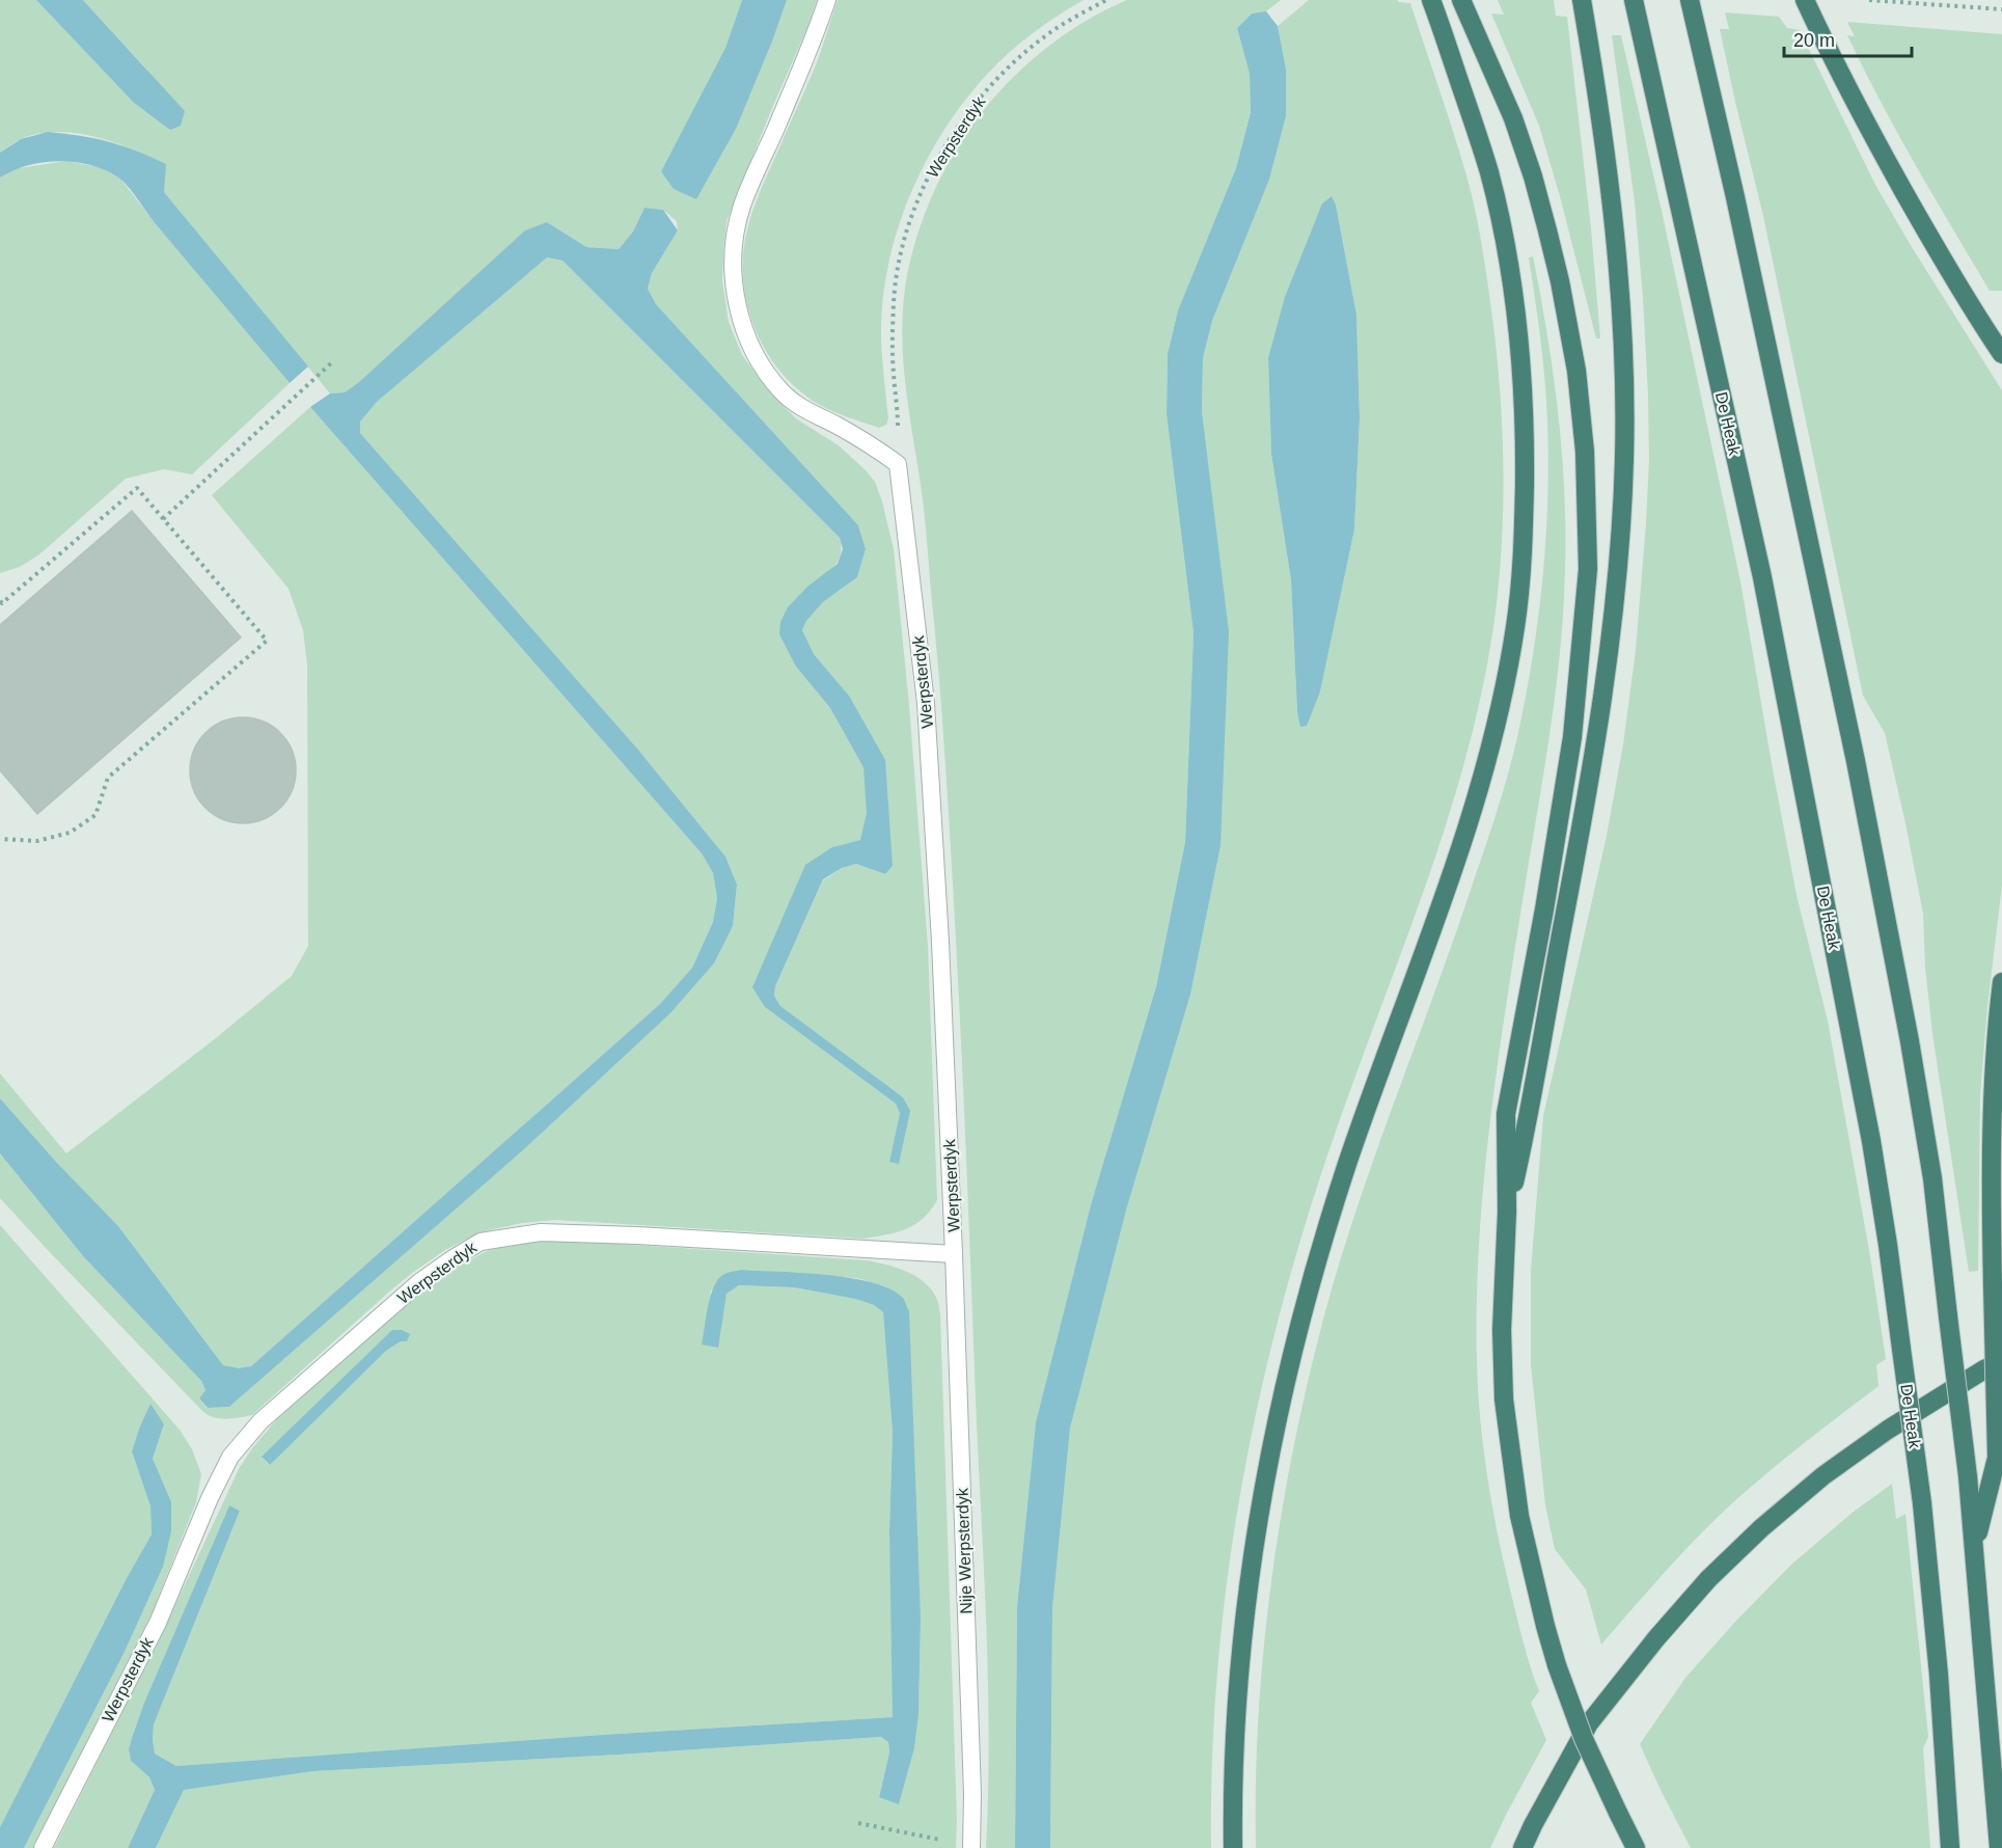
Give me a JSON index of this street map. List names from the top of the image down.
{
  "streets": {
    "highway": ["De Heak"],
    "lane": ["Werpsterdyk", "Nije Werpsterdyk"]
  },
  "crossings": [
    ["Werpsterdyk", "Nije Werpsterdyk"]
  ],
  "scale_bar": "20 m"
}
